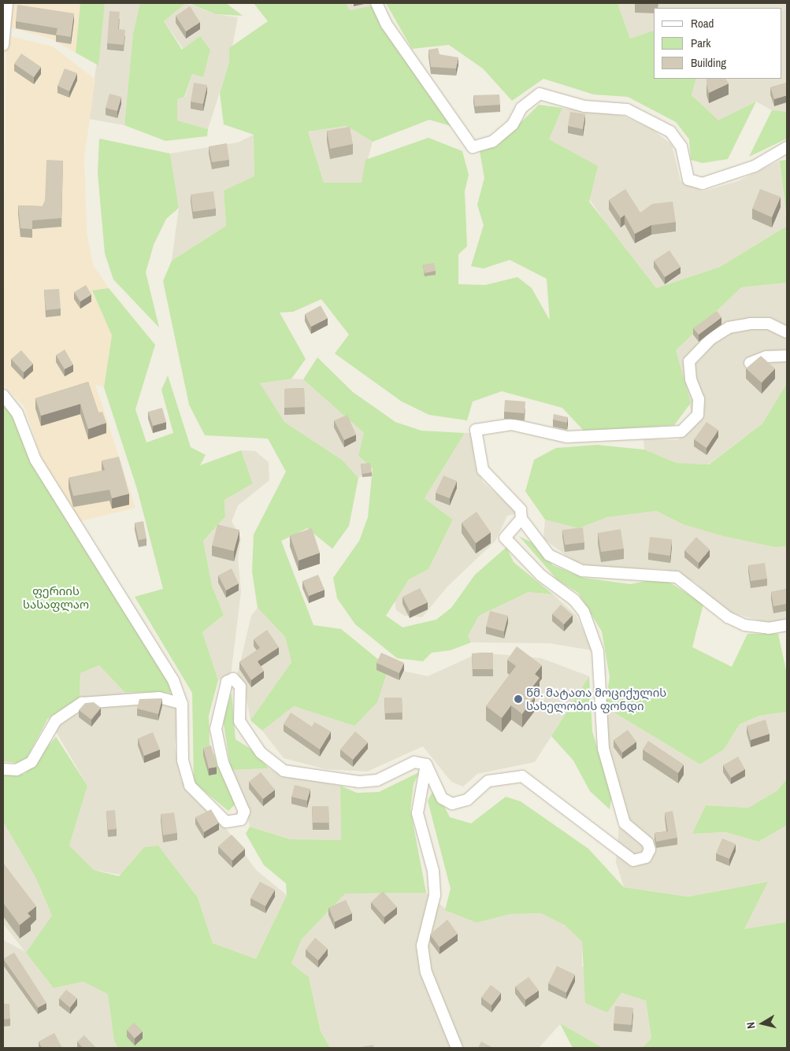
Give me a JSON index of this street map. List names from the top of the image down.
{
  "parks": ["ფერიის სასაფლაო"],
  "places": ["წმ. მატათა მოციქულის სახელობის ფონდი"],
  "legend": ["Road", "Park", "Building"],
  "north": "left"
}
